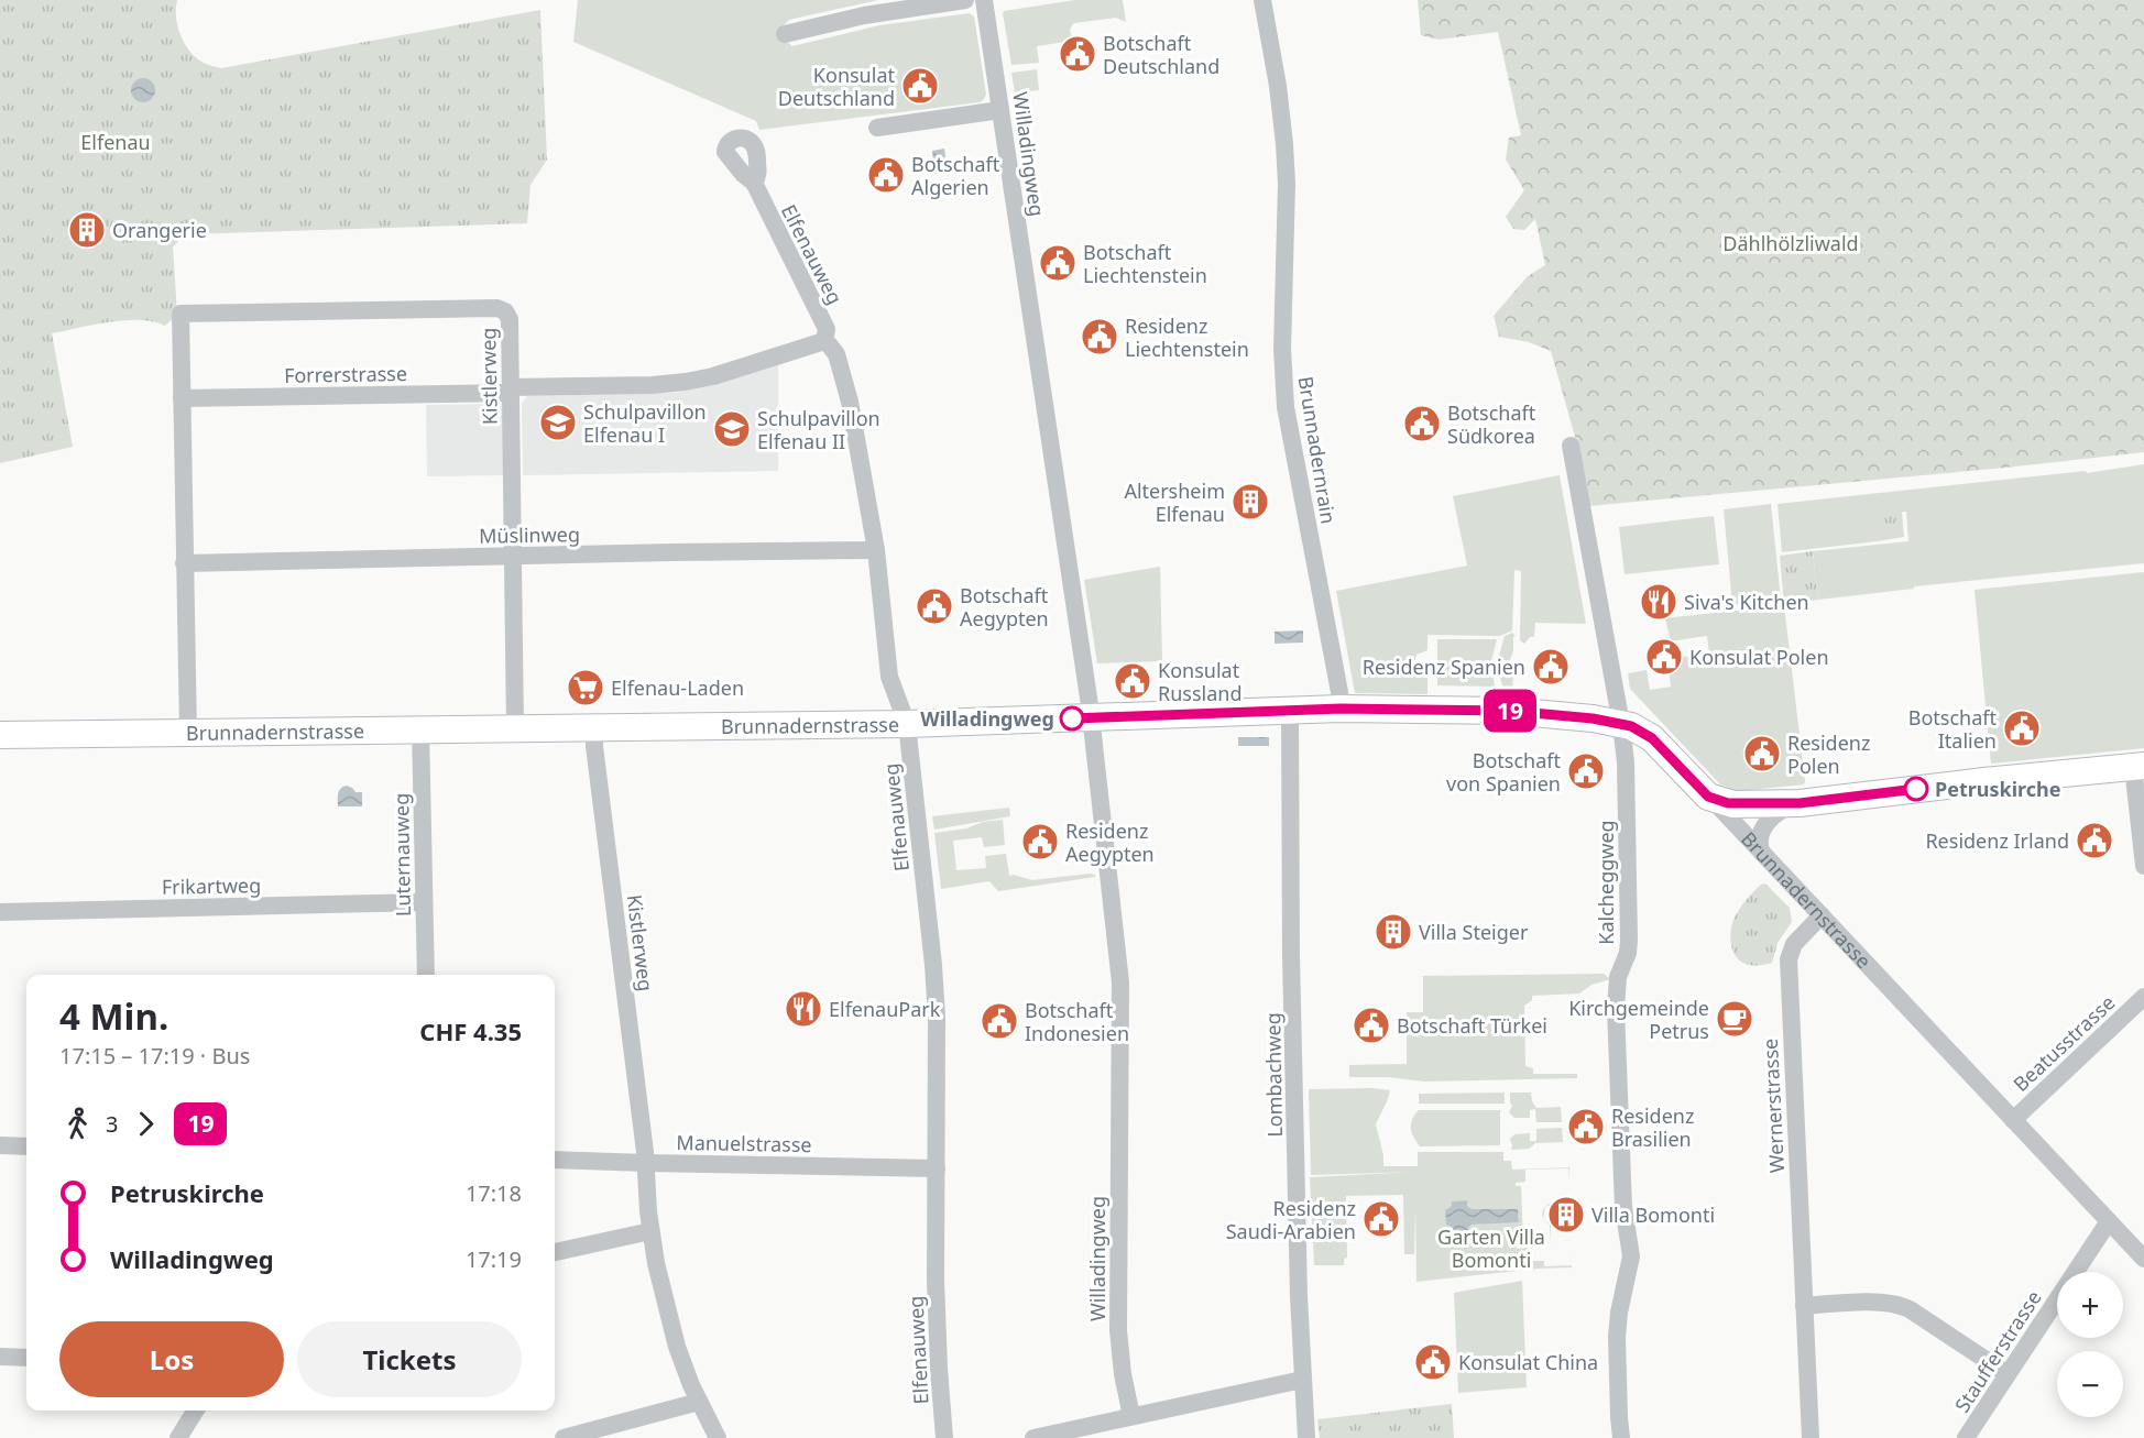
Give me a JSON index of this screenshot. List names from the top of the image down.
{
  "streets": {
    "street": [
      "Willadingweg",
      "Elfenauweg",
      "Forrerstrasse",
      "Kistlerweg",
      "Brunnadernrain",
      "Müslinweg",
      "Brunnadernstrasse",
      "Luternauweg",
      "Kalcheggweg",
      "Frikartweg",
      "Beatusstrasse",
      "Lombachweg",
      "Wernerstrasse",
      "Manuelstrasse",
      "Staufferstrasse"
    ]
  },
  "crossings": [
    ["Willadingweg", "Brunnadernstrasse"],
    ["Elfenauweg", "Forrerstrasse"],
    ["Elfenauweg", "Müslinweg"],
    ["Elfenauweg", "Brunnadernstrasse"],
    ["Elfenauweg", "Manuelstrasse"],
    ["Forrerstrasse", "Kistlerweg"],
    ["Kistlerweg", "Müslinweg"],
    ["Kistlerweg", "Brunnadernstrasse"],
    ["Kistlerweg", "Manuelstrasse"],
    ["Brunnadernrain", "Brunnadernstrasse"],
    ["Brunnadernstrasse", "Luternauweg"],
    ["Brunnadernstrasse", "Kalcheggweg"],
    ["Brunnadernstrasse", "Beatusstrasse"],
    ["Brunnadernstrasse", "Lombachweg"],
    ["Brunnadernstrasse", "Wernerstrasse"],
    ["Brunnadernstrasse", "Staufferstrasse"],
    ["Luternauweg", "Frikartweg"]
  ],
  "parks": ["Elfenau", "Dählhölzliwald", "Garten Villa Bomonti"],
  "places": {
    "public building": [
      "Botschaft Deutschland",
      "Konsulat Deutschland",
      "Botschaft Algerien",
      "Botschaft Liechtenstein",
      "Residenz Liechtenstein",
      "Botschaft Südkorea",
      "Botschaft Aegypten",
      "Konsulat Polen",
      "Residenz Spanien",
      "Konsulat Russland",
      "Botschaft Italien",
      "Residenz Polen",
      "Botschaft von Spanien",
      "Residenz Irland",
      "Residenz Aegypten",
      "Botschaft Indonesien",
      "Botschaft Türkei",
      "Residenz Brasilien",
      "Residenz Saudi-Arabien",
      "Konsulat China"
    ],
    "building": [
      "Orangerie",
      "Altersheim Elfenau",
      "Villa Steiger",
      "Villa Bomonti"
    ],
    "school or university": ["Schulpavillon Elfenau I", "Schulpavillon Elfenau II"],
    "restaurant": ["Siva's Kitchen", "ElfenauPark"],
    "supermarket": ["Elfenau-Laden"],
    "other": ["Willadingweg", "Petruskirche"],
    "cafe": ["Kirchgemeinde Petrus"]
  },
  "lines": ["bus line 19"],
  "page": {
    "on_map": "19",
    "heading": ["4 Min.", "17:15 – 17:19 · Bus", "CHF 4.35"],
    "legs": ["3", "19"],
    "list": [
      {
        "name": "Petruskirche",
        "value": "17:18"
      },
      {
        "name": "Willadingweg",
        "value": "17:19"
      }
    ],
    "map_buttons": ["+", "−"],
    "buttons": ["Los", "Tickets"]
  }
}
